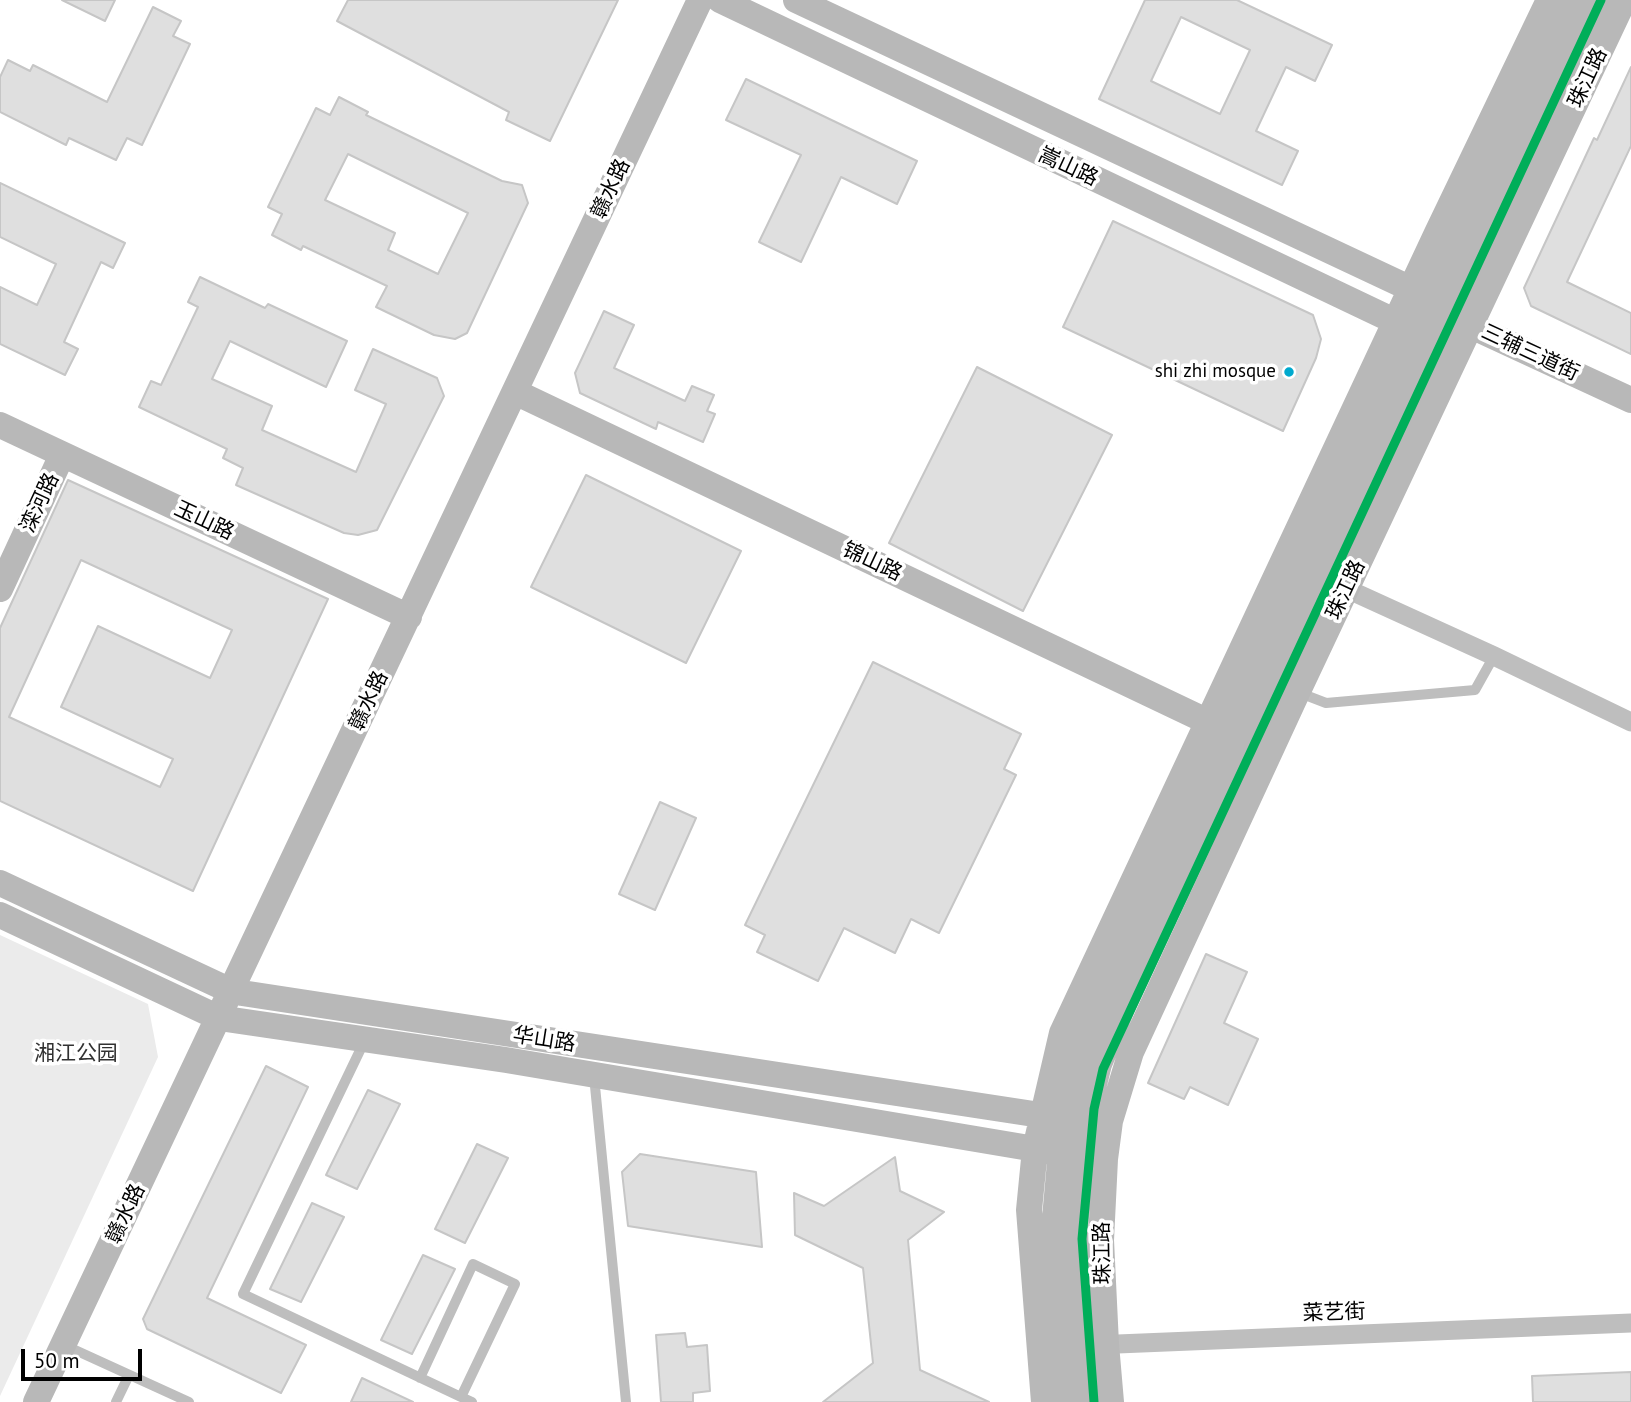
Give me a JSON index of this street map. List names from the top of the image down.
{
  "streets": {
    "main road": [
      "珠江路",
      "嵩山路",
      "赣水路",
      "三辅三道街",
      "滦河路",
      "玉山路",
      "锦山路",
      "华山路"
    ],
    "street": ["菜艺街"]
  },
  "crossings": [
    ["珠江路", "嵩山路"],
    ["珠江路", "三辅三道街"],
    ["珠江路", "锦山路"],
    ["珠江路", "华山路"],
    ["珠江路", "菜艺街"],
    ["嵩山路", "三辅三道街"],
    ["赣水路", "玉山路"],
    ["赣水路", "锦山路"],
    ["赣水路", "华山路"],
    ["滦河路", "玉山路"]
  ],
  "parks": ["湘江公园"],
  "places": ["shi zhi mosque"],
  "scale_bar": "50 m"
}
